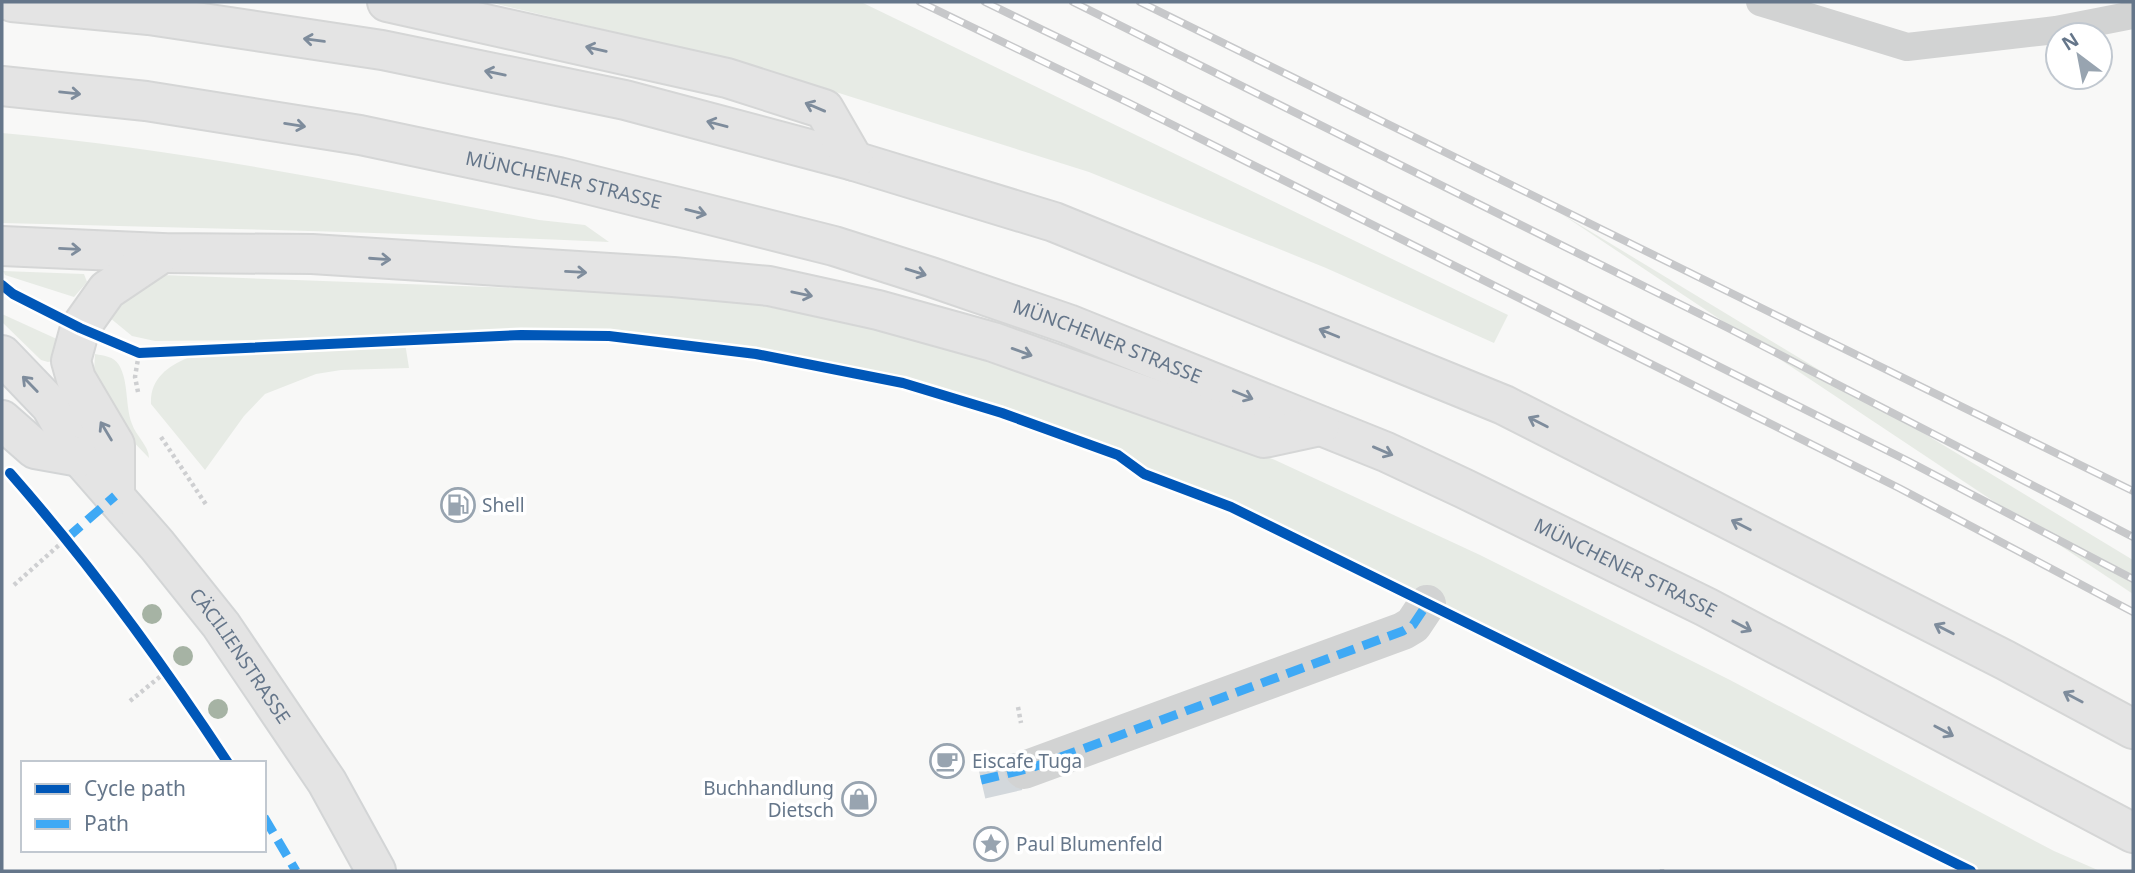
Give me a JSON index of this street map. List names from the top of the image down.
{
  "streets": {
    "main road": ["MÜNCHENER STRASSE", "CÄCILIENSTRASSE"]
  },
  "places": {
    "fuel station": ["Shell"],
    "cafe": ["Eiscafe Tuga"],
    "shop": ["Buchhandlung Dietsch"],
    "place": ["Paul Blumenfeld"]
  },
  "legend": ["Cycle path", "Path"],
  "north": "top left"
}
